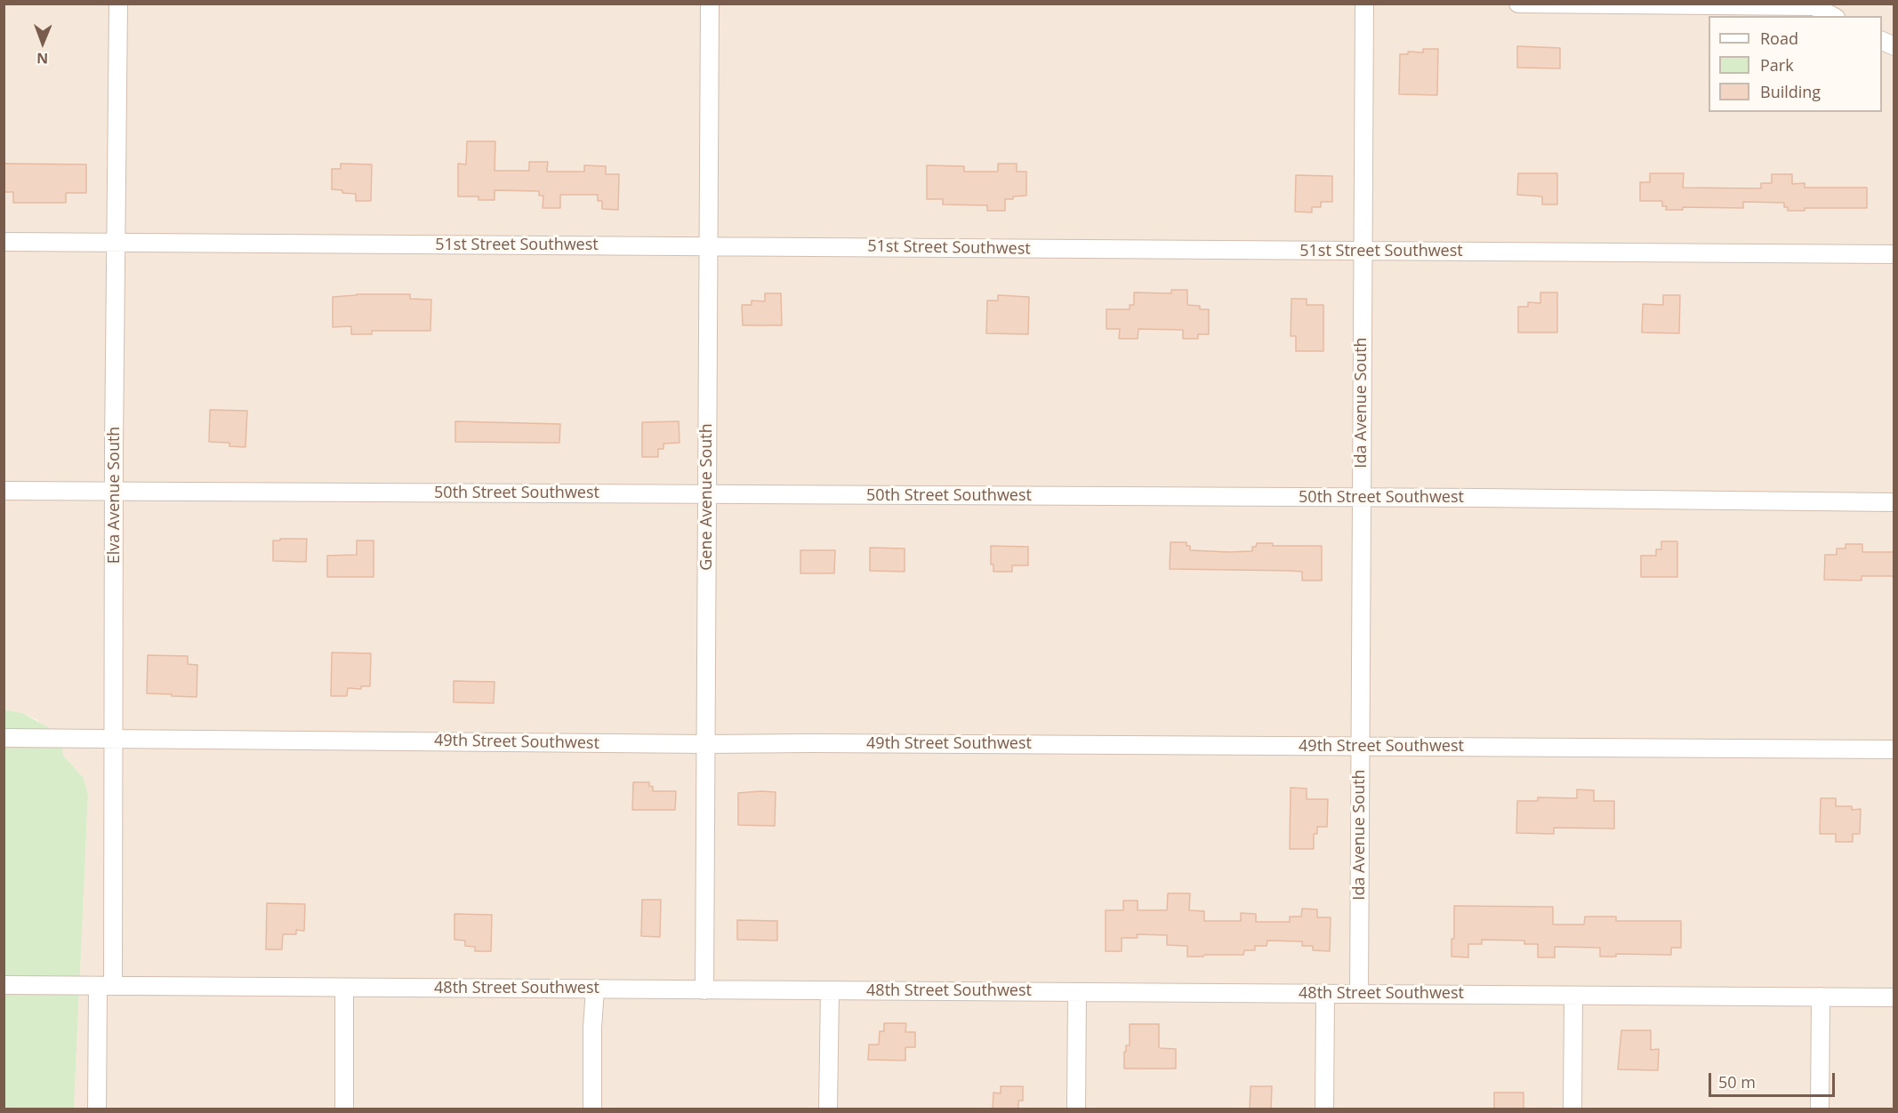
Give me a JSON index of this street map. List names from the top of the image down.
{
  "streets": {
    "street": [
      "51st Street Southwest",
      "Ida Avenue South",
      "50th Street Southwest",
      "Elva Avenue South",
      "Gene Avenue South",
      "49th Street Southwest",
      "48th Street Southwest"
    ]
  },
  "crossings": [
    ["51st Street Southwest", "Ida Avenue South"],
    ["51st Street Southwest", "Elva Avenue South"],
    ["51st Street Southwest", "Gene Avenue South"],
    ["Ida Avenue South", "50th Street Southwest"],
    ["Ida Avenue South", "49th Street Southwest"],
    ["Ida Avenue South", "48th Street Southwest"],
    ["50th Street Southwest", "Elva Avenue South"],
    ["50th Street Southwest", "Gene Avenue South"],
    ["Elva Avenue South", "49th Street Southwest"],
    ["Elva Avenue South", "48th Street Southwest"],
    ["Gene Avenue South", "49th Street Southwest"],
    ["Gene Avenue South", "48th Street Southwest"]
  ],
  "legend": ["Road", "Park", "Building"],
  "scale_bar": "50 m",
  "north": "bottom"
}
